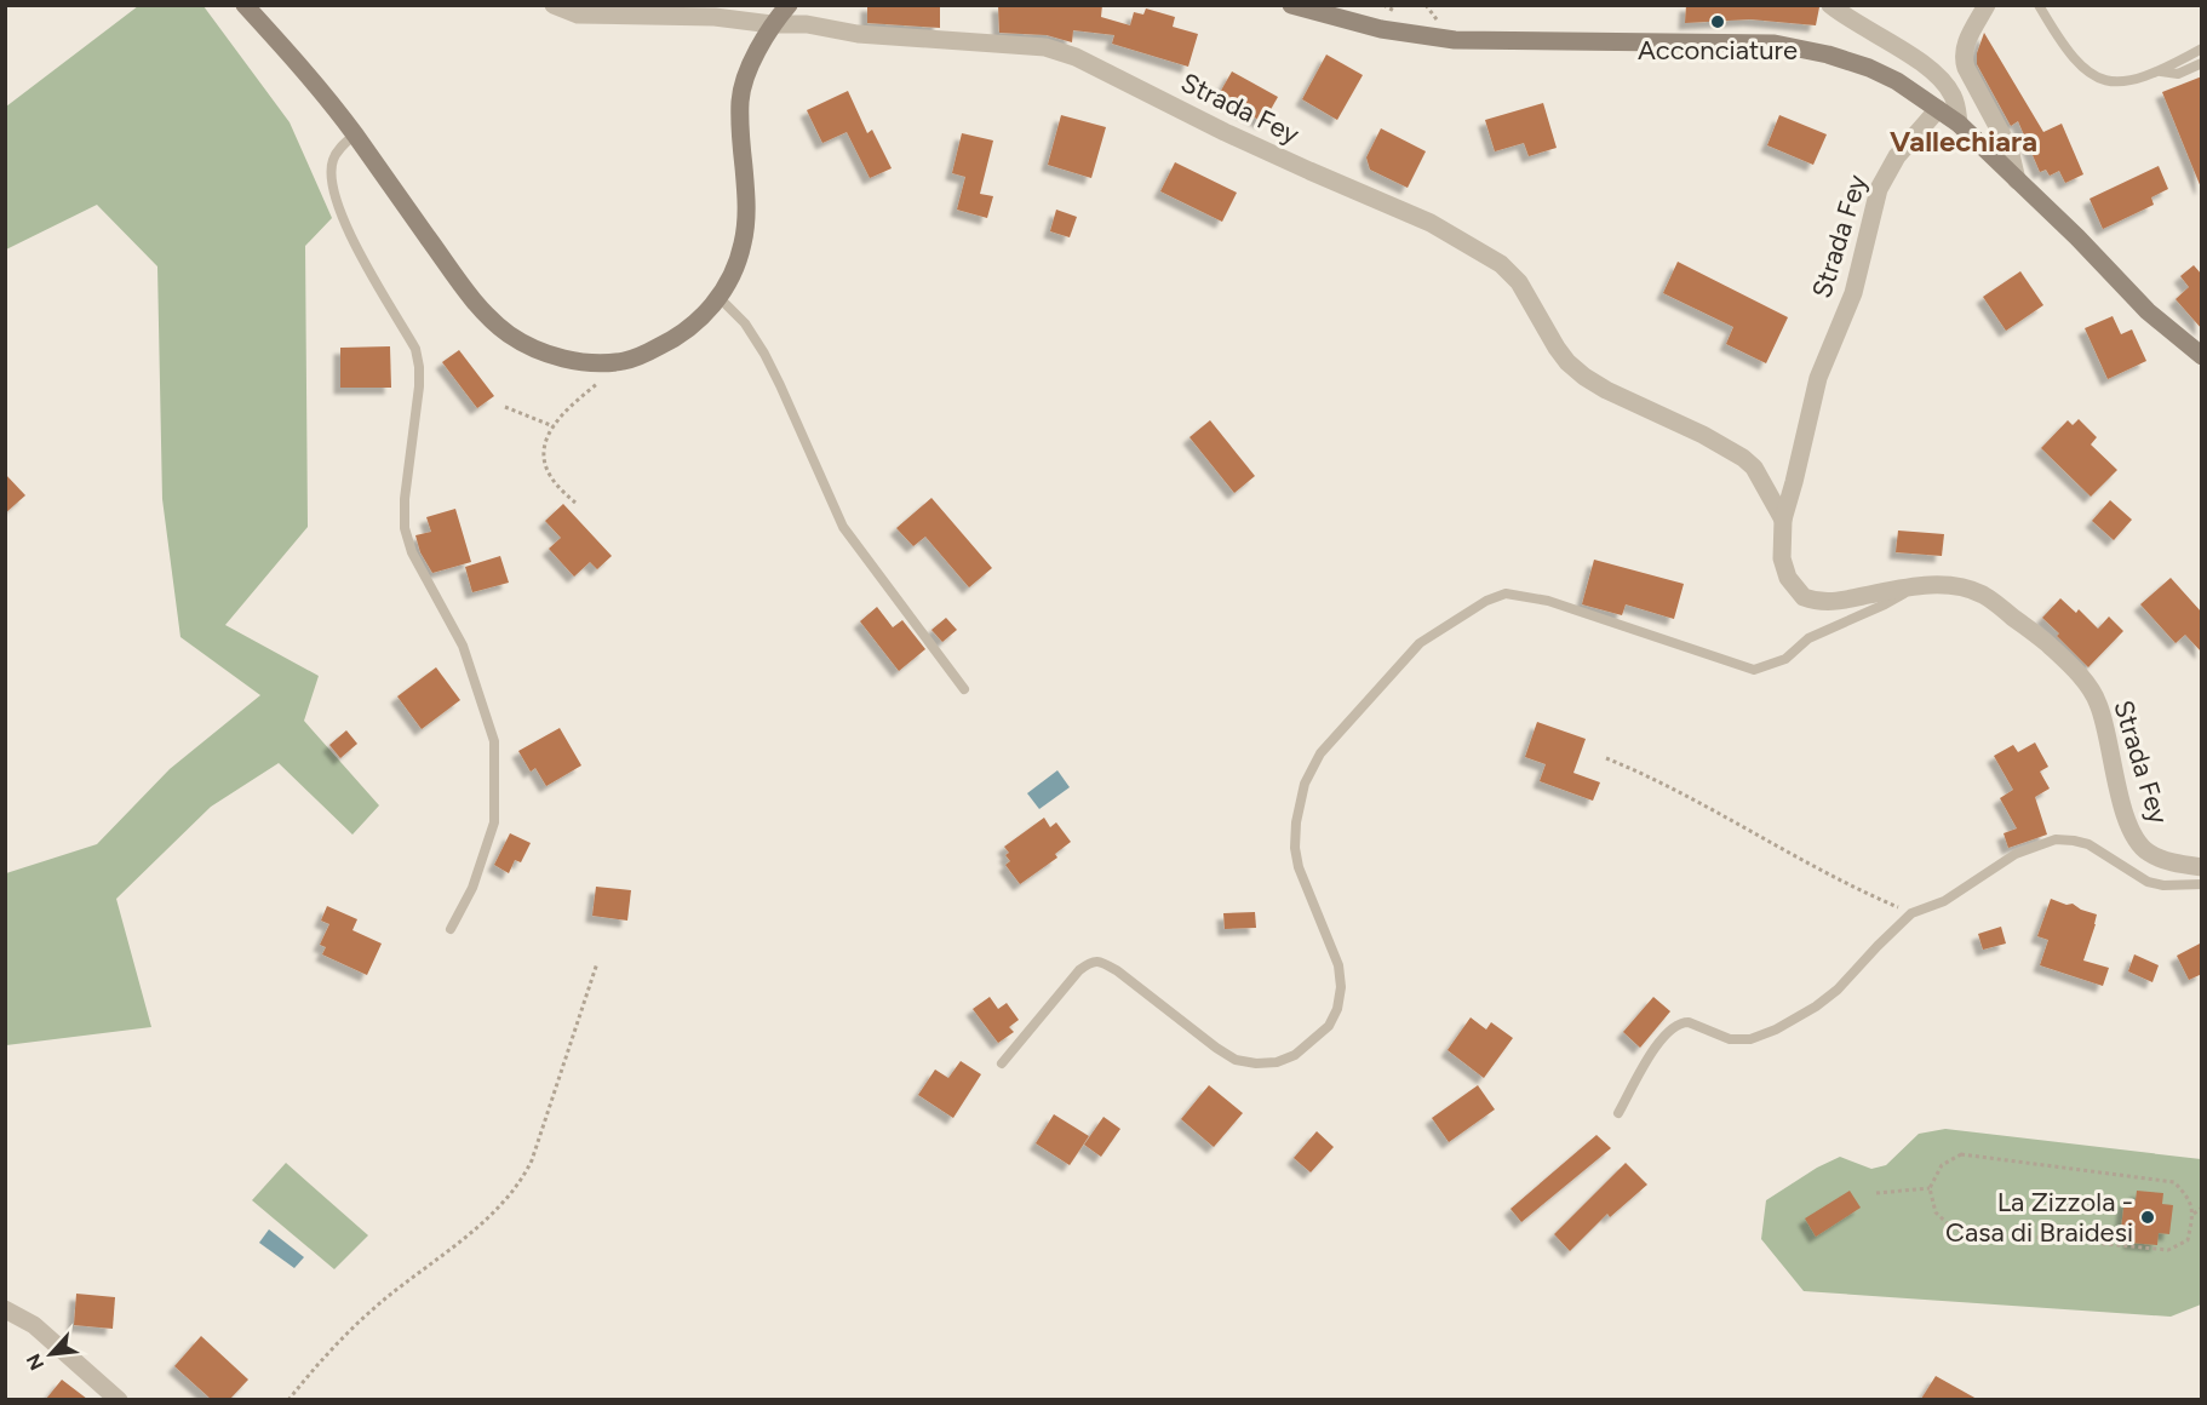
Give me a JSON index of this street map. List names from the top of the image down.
{
  "streets": {
    "street": ["Strada Fey"]
  },
  "districts": ["Vallechiara"],
  "places": ["Acconciature", "La Zizzola - Casa di Braidesi"],
  "north": "bottom left"
}
